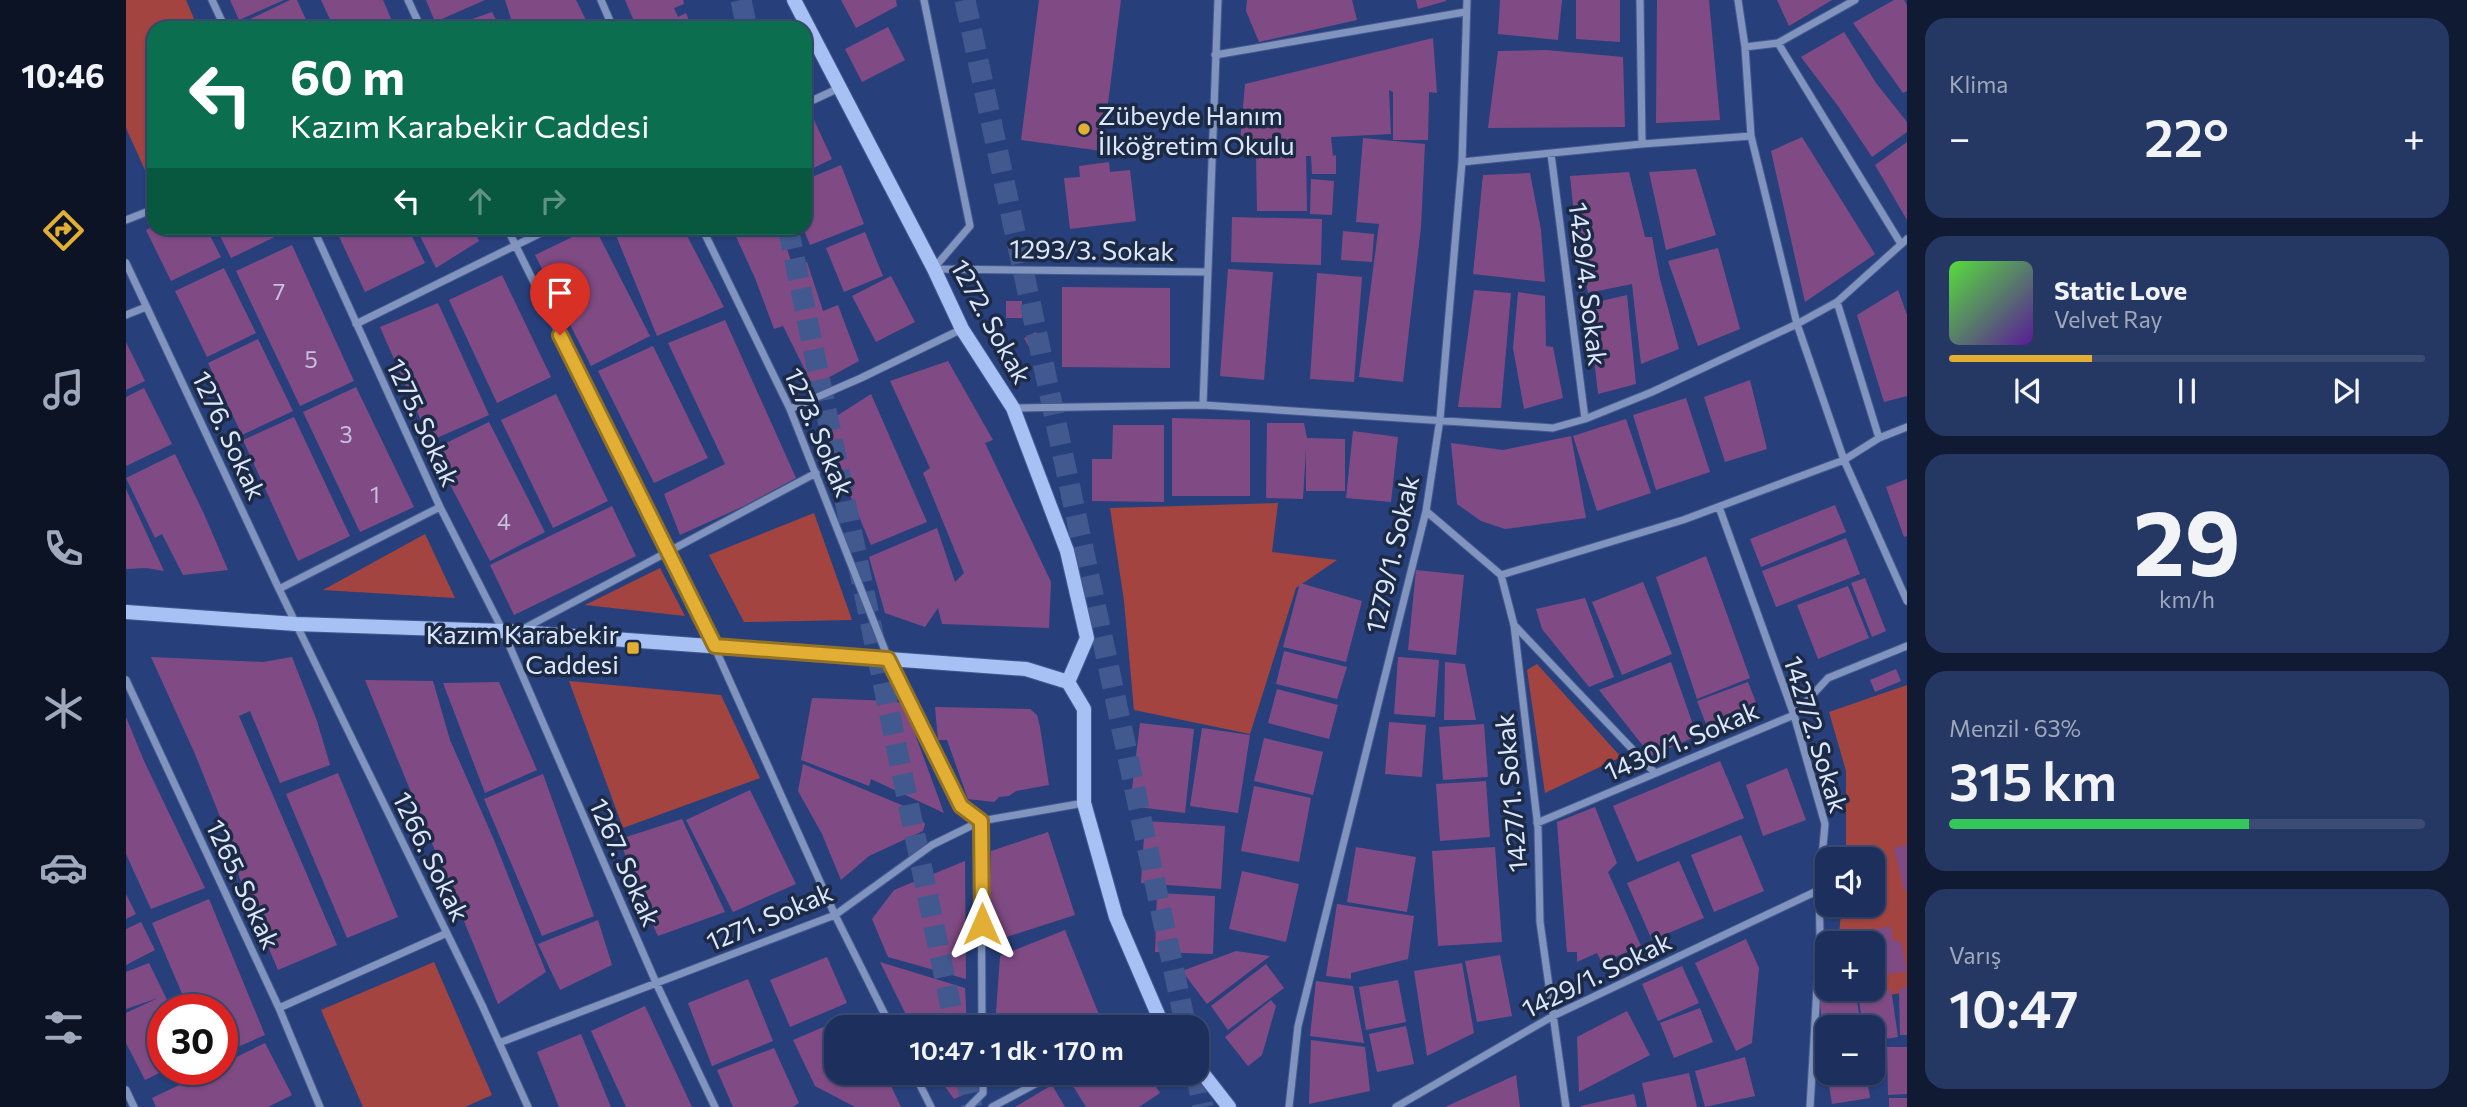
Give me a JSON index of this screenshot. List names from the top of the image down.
{
  "streets": {
    "main road": ["1272. Sokak"],
    "street": [
      "1293/3. Sokak",
      "1429/4. Sokak",
      "1275. Sokak",
      "1273. Sokak",
      "1276. Sokak",
      "1279/1. Sokak",
      "1427/2. Sokak",
      "1430/1. Sokak",
      "1427/1. Sokak",
      "1266. Sokak",
      "1267. Sokak",
      "1265. Sokak",
      "1271. Sokak",
      "1429/1. Sokak"
    ]
  },
  "crossings": [
    ["1293/3. Sokak", "1272. Sokak"],
    ["1275. Sokak", "1267. Sokak"],
    ["1273. Sokak", "1271. Sokak"],
    ["1276. Sokak", "1266. Sokak"],
    ["1427/2. Sokak", "1430/1. Sokak"],
    ["1430/1. Sokak", "1427/1. Sokak"],
    ["1427/1. Sokak", "1429/1. Sokak"],
    ["1266. Sokak", "1271. Sokak"],
    ["1267. Sokak", "1271. Sokak"]
  ],
  "places": {
    "other": ["Zübeyde Hanım İlköğretim Okulu"],
    "transit": ["Kazım Karabekir Caddesi"]
  },
  "house_numbers": [
    "7",
    "5",
    "3",
    "1",
    "4"
  ],
  "page": {
    "tabs": "10:46",
    "tile": [
      "Klima",
      ["29", "km/h"],
      ["Menzil · 63%", "315 km"],
      ["Varış", "10:47"]
    ],
    "turn": ["60 m", "Kazım Karabekir Caddesi"],
    "heat": ["−", "22°", "+"],
    "song": ["Static Love", "Velvet Ray"],
    "map_buttons": ["+", "−"],
    "limit": "30",
    "trip": "10:47 · 1 dk · 170 m"
  }
}
